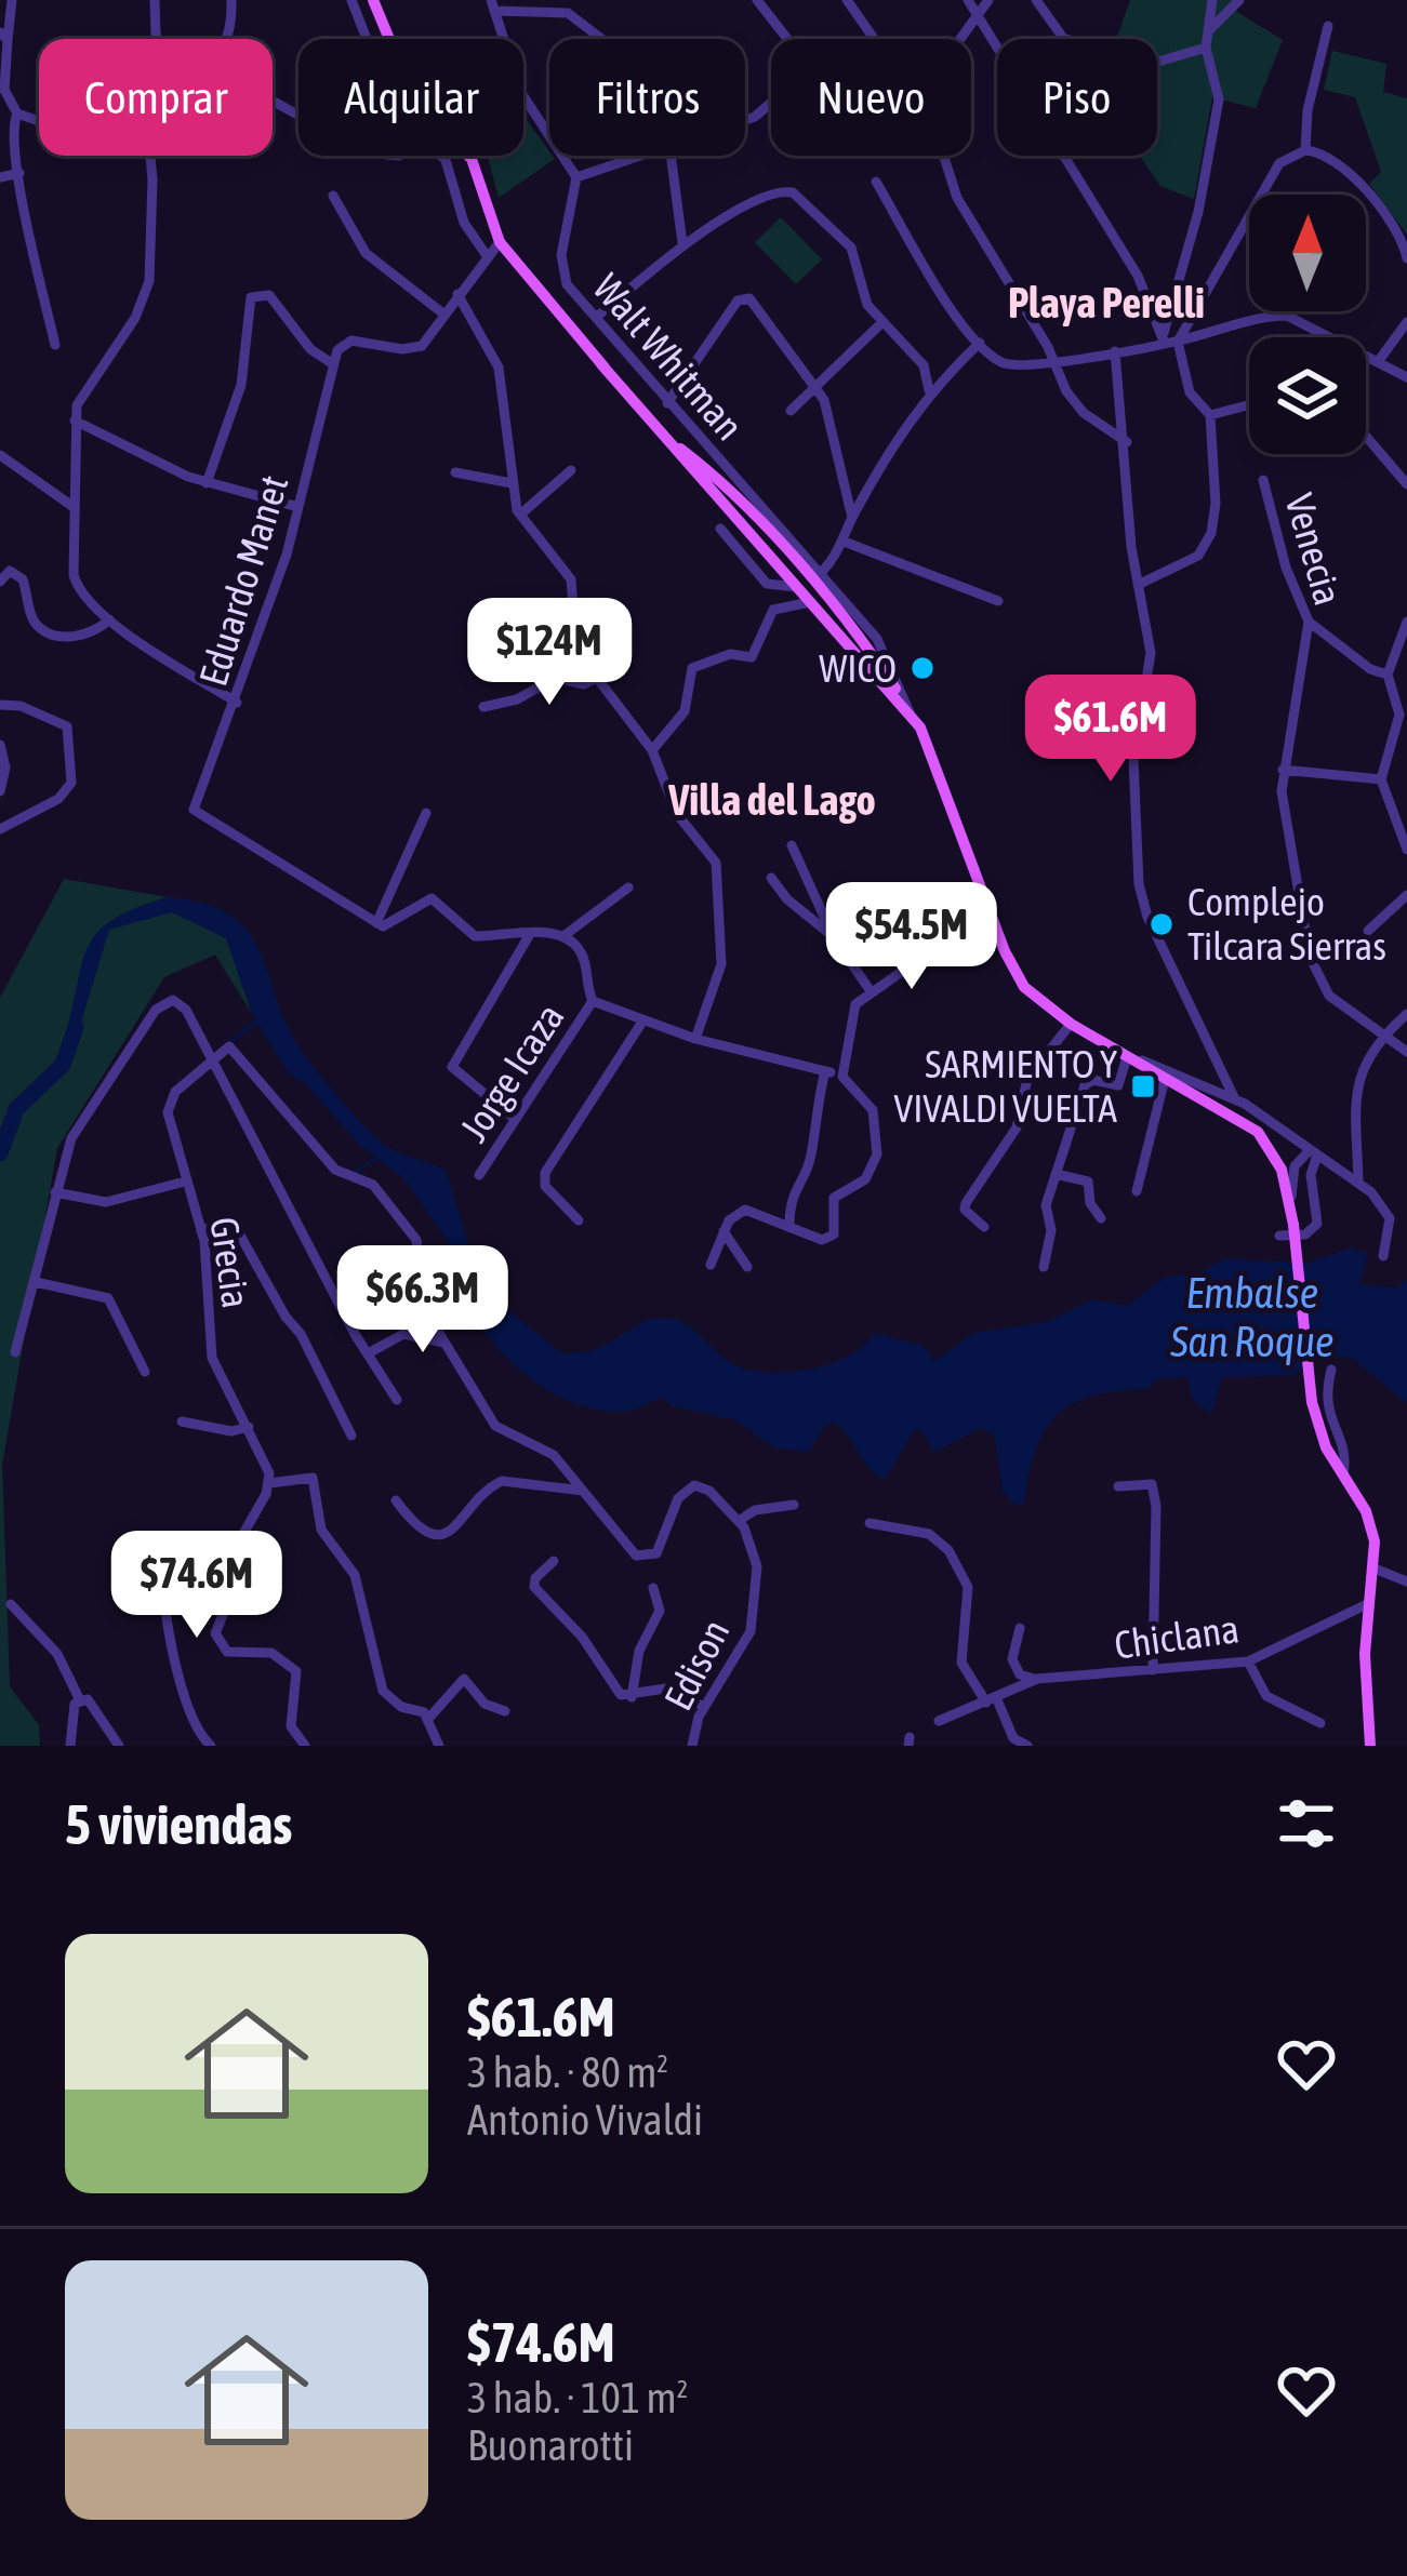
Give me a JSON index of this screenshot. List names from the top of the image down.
{
  "streets": {
    "street": [
      "Walt Whitman",
      "Venecia",
      "Eduardo Manet",
      "Jorge Icaza",
      "Grecia",
      "Chiclana",
      "Edison"
    ]
  },
  "districts": ["Playa Perelli", "Villa del Lago"],
  "water": ["Embalse San Roque"],
  "places": {
    "other": ["WICO", "Complejo Tilcara Sierras"],
    "transit": ["SARMIENTO Y VIVALDI VUELTA"]
  },
  "north": "top",
  "page": {
    "chip": [
      "Comprar",
      "Alquilar",
      "Filtros",
      "Nuevo",
      "Piso"
    ],
    "price": [
      "$124M",
      "$61.6M",
      "$54.5M",
      "$66.3M",
      "$74.6M"
    ],
    "heading": "5 viviendas",
    "list": [
      {
        "name": "$61.6M",
        "note": "3 hab. · 80 m² · Antonio Vivaldi"
      },
      {
        "name": "$74.6M",
        "note": "3 hab. · 101 m² · Buonarotti"
      }
    ]
  }
}
